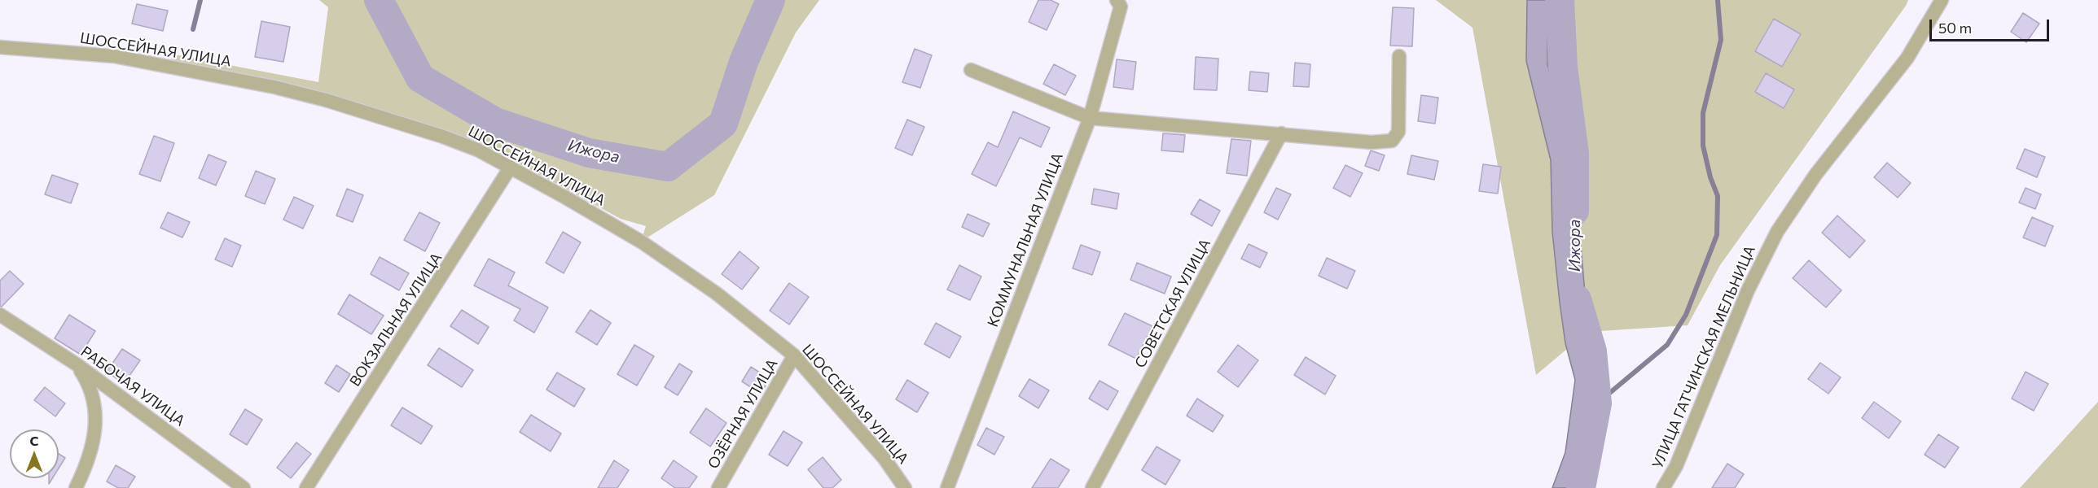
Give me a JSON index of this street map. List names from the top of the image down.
{
  "streets": {
    "street": [
      "ШОССЕЙНАЯ УЛИЦА",
      "КОММУНАЛЬНАЯ УЛИЦА",
      "СОВЕТСКАЯ УЛИЦА",
      "ВОКЗАЛЬНАЯ УЛИЦА",
      "УЛИЦА ГАТЧИНСКАЯ МЕЛЬНИЦА",
      "РАБОЧАЯ УЛИЦА",
      "ОЗЁРНАЯ УЛИЦА"
    ]
  },
  "crossings": [
    ["ШОССЕЙНАЯ УЛИЦА", "ВОКЗАЛЬНАЯ УЛИЦА"],
    ["ШОССЕЙНАЯ УЛИЦА", "ОЗЁРНАЯ УЛИЦА"]
  ],
  "water": ["Ижора"],
  "scale_bar": "50 m",
  "north": "top"
}
